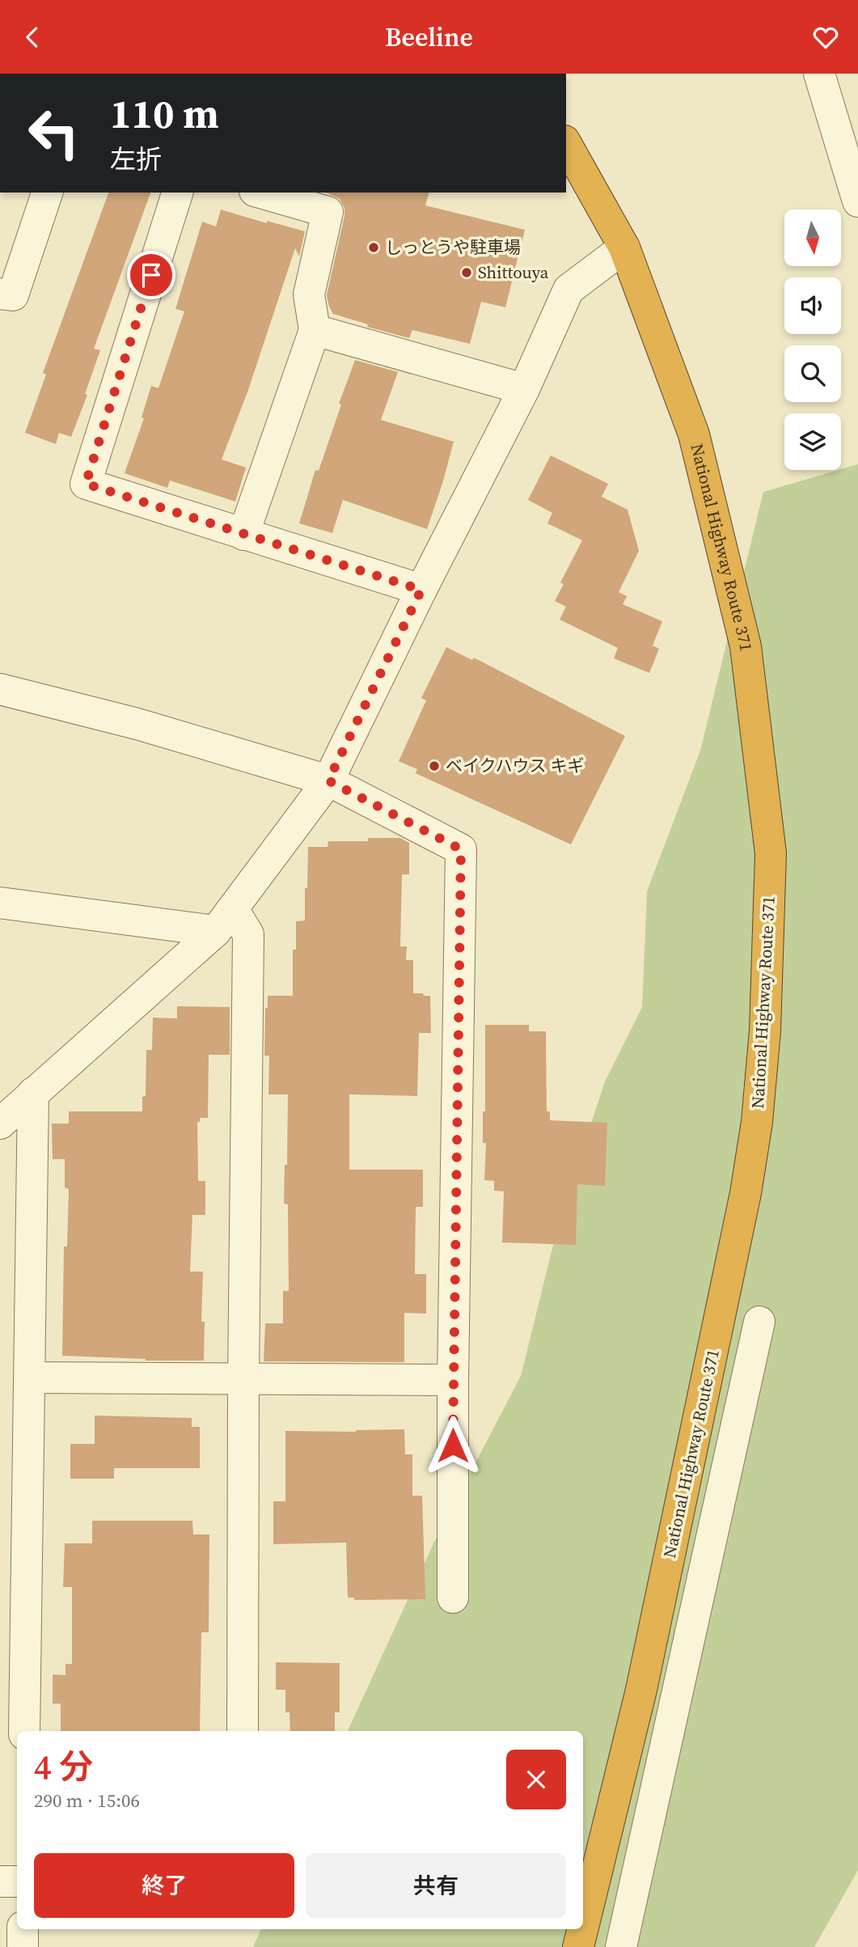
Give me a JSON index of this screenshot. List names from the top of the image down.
{
  "streets": {
    "highway": ["National Highway Route 371"]
  },
  "places": ["しっとうや駐車場", "Shittouya", "ベイクハウス キギ"],
  "north": "bottom",
  "page": {
    "header": "Beeline",
    "turn": ["110 m", "左折"],
    "heading": ["4 分", "290 m · 15:06"],
    "buttons": ["終了", "共有"]
  }
}
